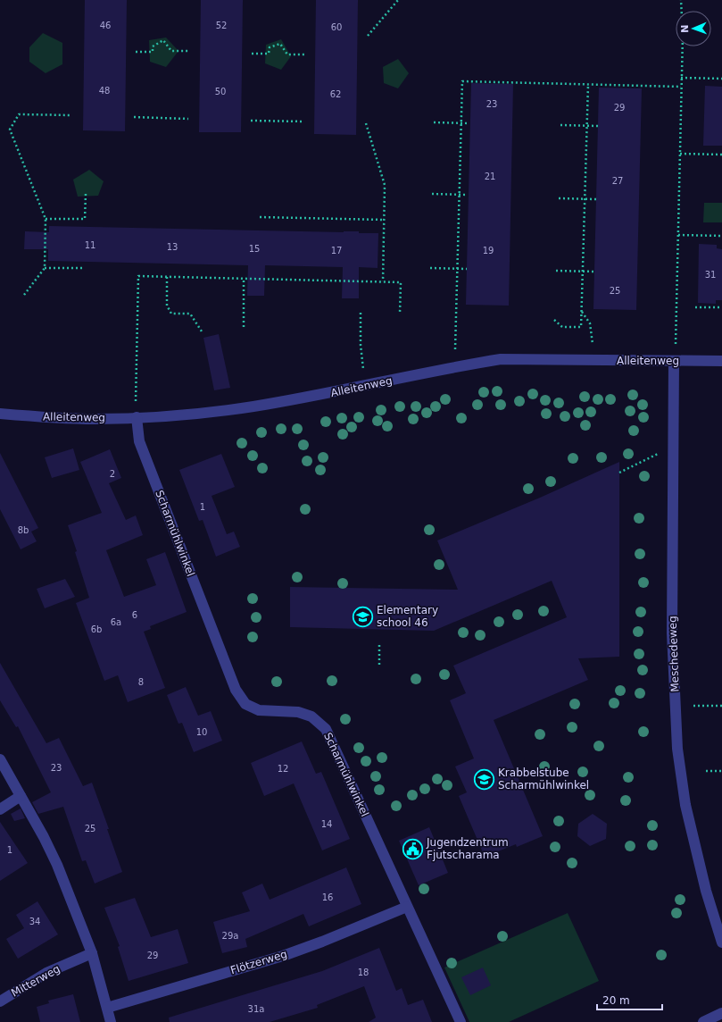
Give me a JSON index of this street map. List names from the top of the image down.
{
  "streets": {
    "street": [
      "Alleitenweg",
      "Scharmühlwinkel",
      "Meschedeweg",
      "Flötzerweg",
      "Mitterweg"
    ]
  },
  "crossings": [
    ["Alleitenweg", "Scharmühlwinkel"],
    ["Alleitenweg", "Meschedeweg"],
    ["Scharmühlwinkel", "Flötzerweg"]
  ],
  "places": {
    "school or university": ["Elementary school 46", "Krabbelstube Scharmühlwinkel"],
    "public building": ["Jugendzentrum Fjutscharama"]
  },
  "house_numbers": [
    "46",
    "52",
    "60",
    "48",
    "50",
    "62",
    "23",
    "29",
    "21",
    "27",
    "11",
    "13",
    "15",
    "17",
    "19",
    "31",
    "25",
    "2",
    "1",
    "8b",
    "6",
    "6a",
    "6b",
    "8",
    "10",
    "23",
    "12",
    "14",
    "25",
    "1",
    "16",
    "34",
    "29a",
    "29",
    "18",
    "31a"
  ],
  "scale_bar": "20 m",
  "north": "left"
}
